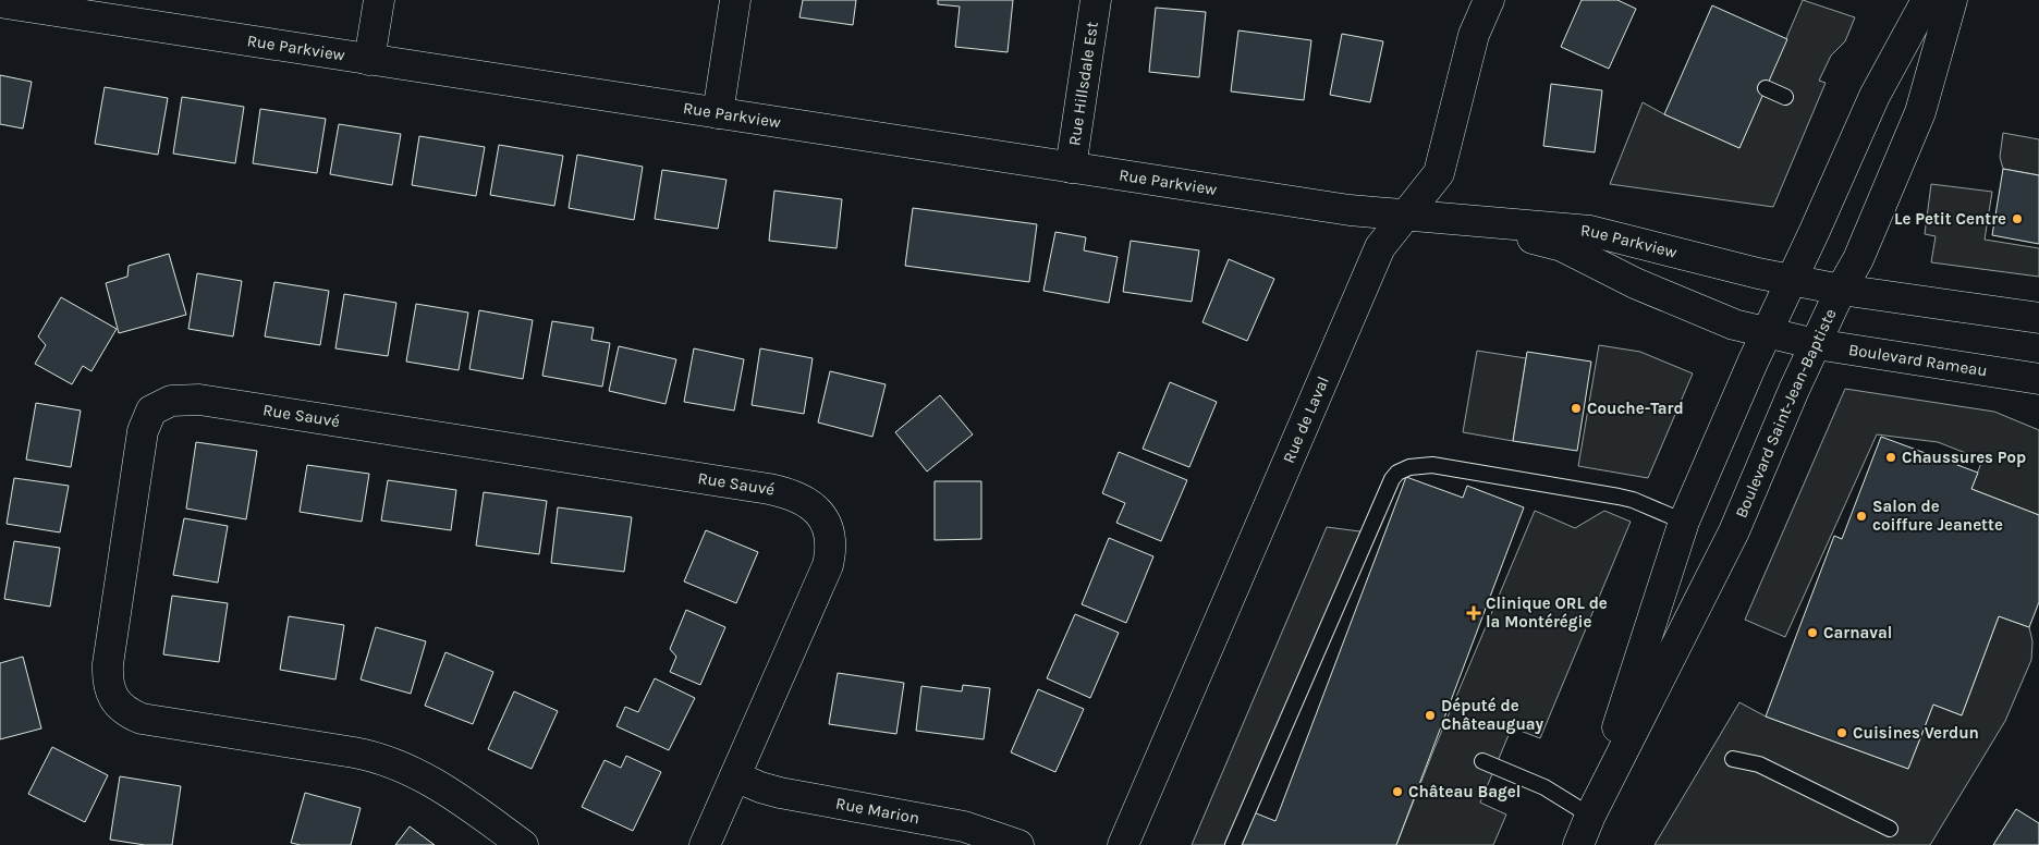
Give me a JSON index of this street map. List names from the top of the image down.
{
  "streets": {
    "main road": [
      "Rue Parkview",
      "Rue Hillsdale Est",
      "Boulevard Rameau",
      "Boulevard Saint-Jean-Baptiste",
      "Rue Sauvé",
      "Rue de Laval",
      "Rue Marion"
    ]
  },
  "crossings": [
    ["Rue Parkview", "Rue Hillsdale Est"],
    ["Rue Parkview", "Boulevard Rameau"],
    ["Rue Parkview", "Boulevard Saint-Jean-Baptiste"],
    ["Rue Parkview", "Rue de Laval"],
    ["Boulevard Rameau", "Boulevard Saint-Jean-Baptiste"],
    ["Rue Sauvé", "Rue Marion"]
  ],
  "places": {
    "other": [
      "Le Petit Centre",
      "Couche-Tard",
      "Chaussures Pop",
      "Salon de coiffure Jeanette",
      "Carnaval",
      "Député de Châteauguay",
      "Cuisines Verdun",
      "Château Bagel"
    ],
    "health": ["Clinique ORL de la Montérégie"]
  }
}
